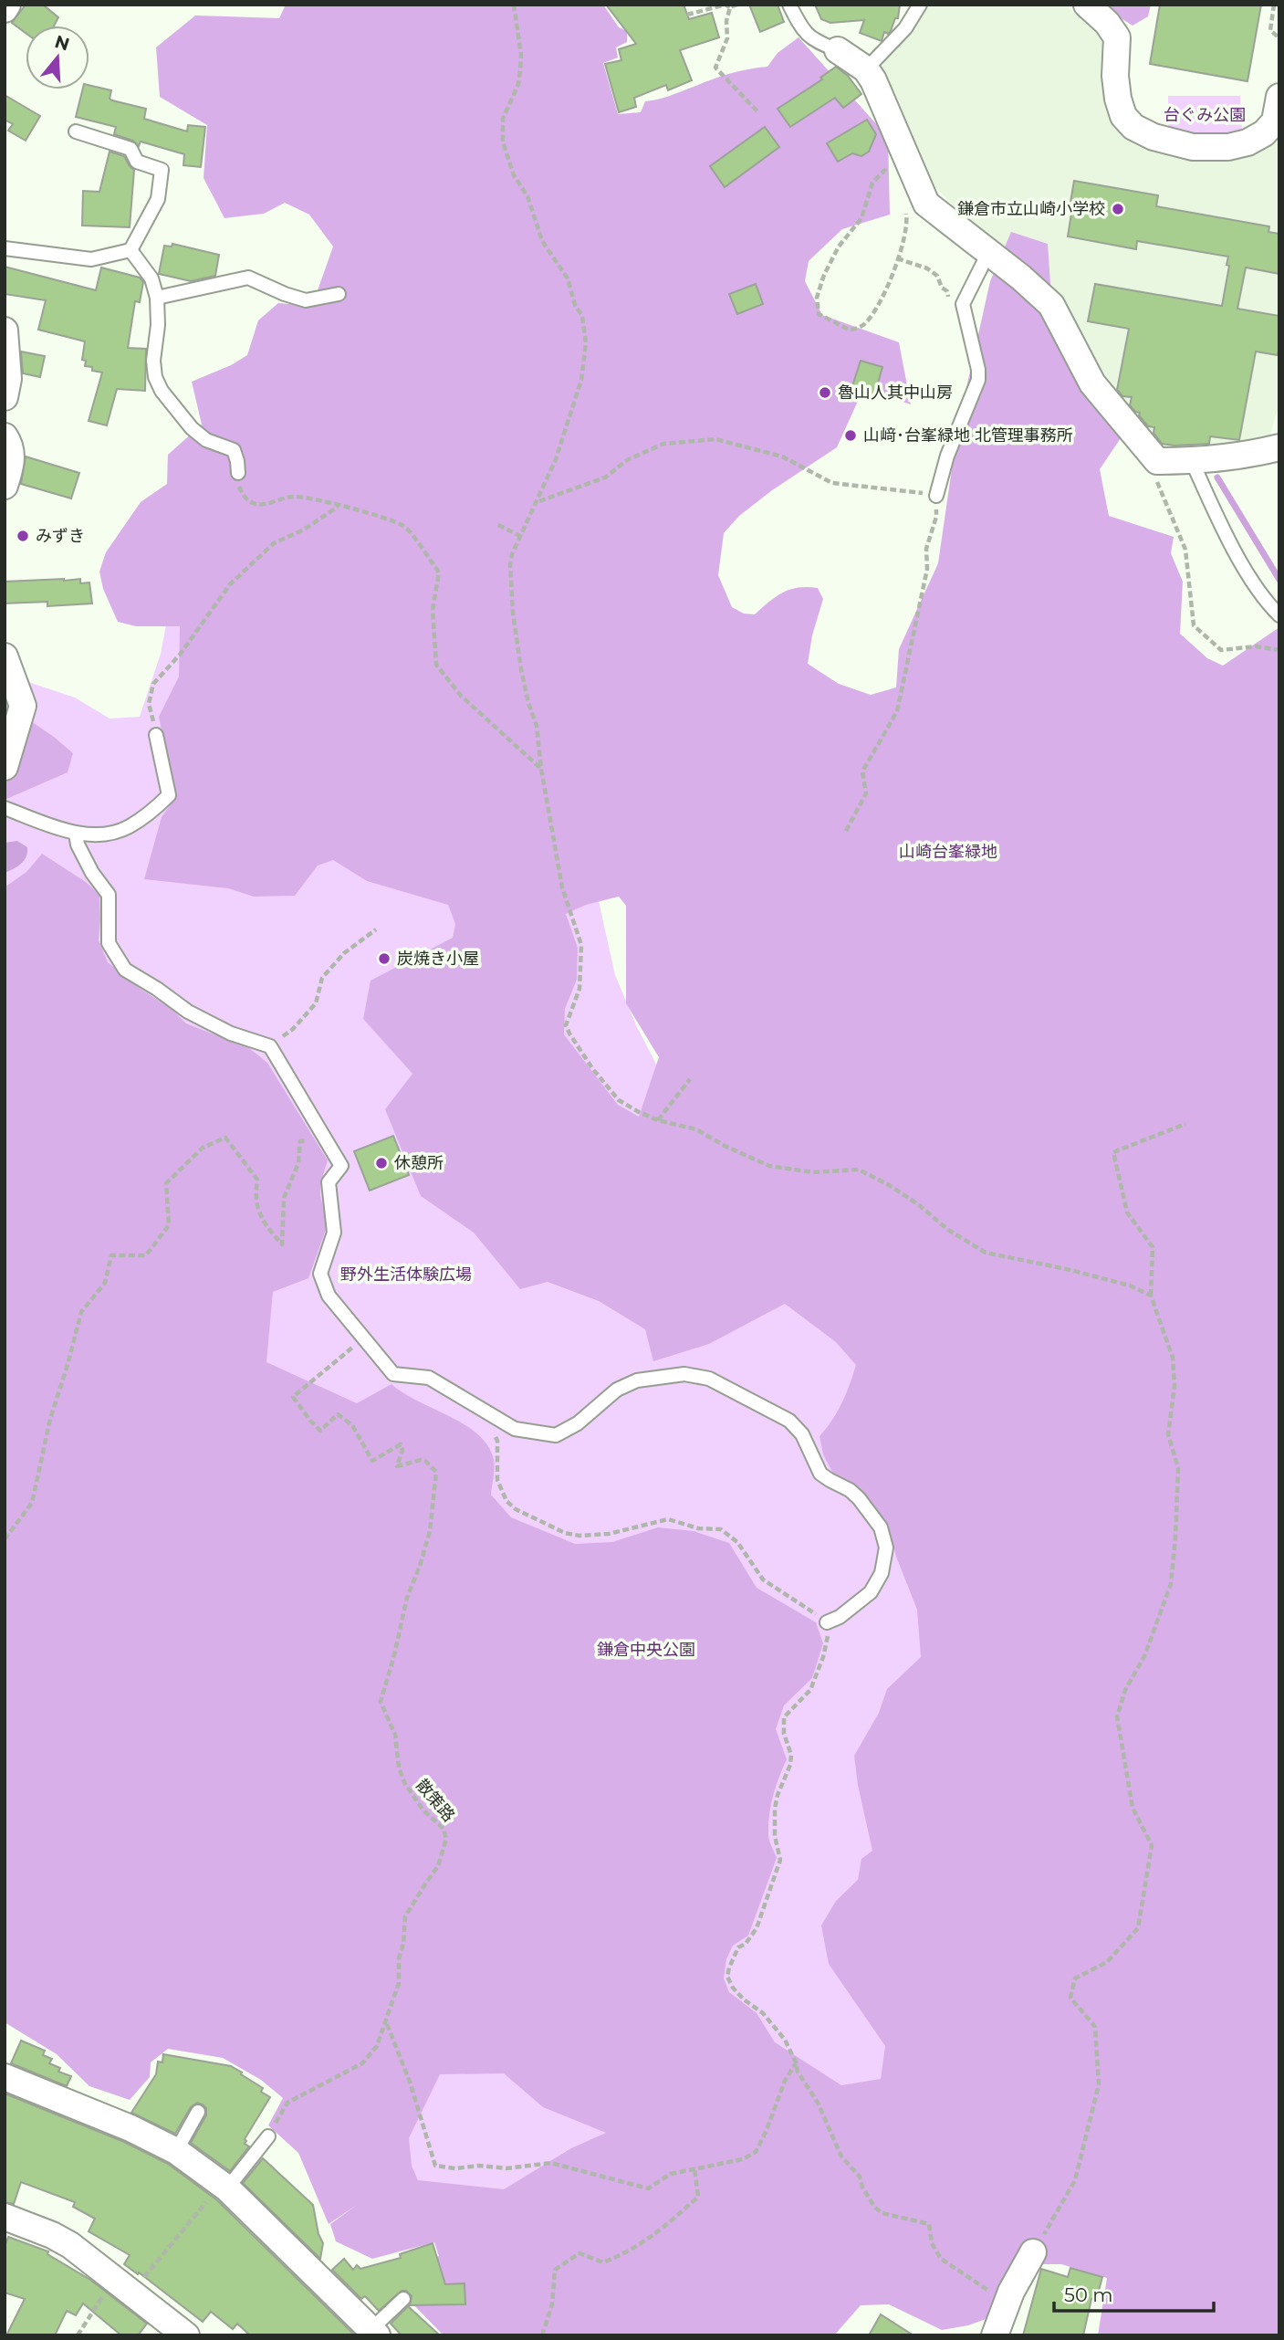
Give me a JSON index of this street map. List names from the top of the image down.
{
  "streets": {
    "path": ["散策路"]
  },
  "parks": [
    "台ぐみ公園",
    "山崎台峯緑地",
    "野外生活体験広場",
    "鎌倉中央公園"
  ],
  "places": [
    "鎌倉市立山崎小学校",
    "魯山人其中山房",
    "山﨑･台峯緑地 北管理事務所",
    "みずき",
    "炭焼き小屋",
    "休憩所"
  ],
  "scale_bar": "50 m",
  "north": "top"
}
